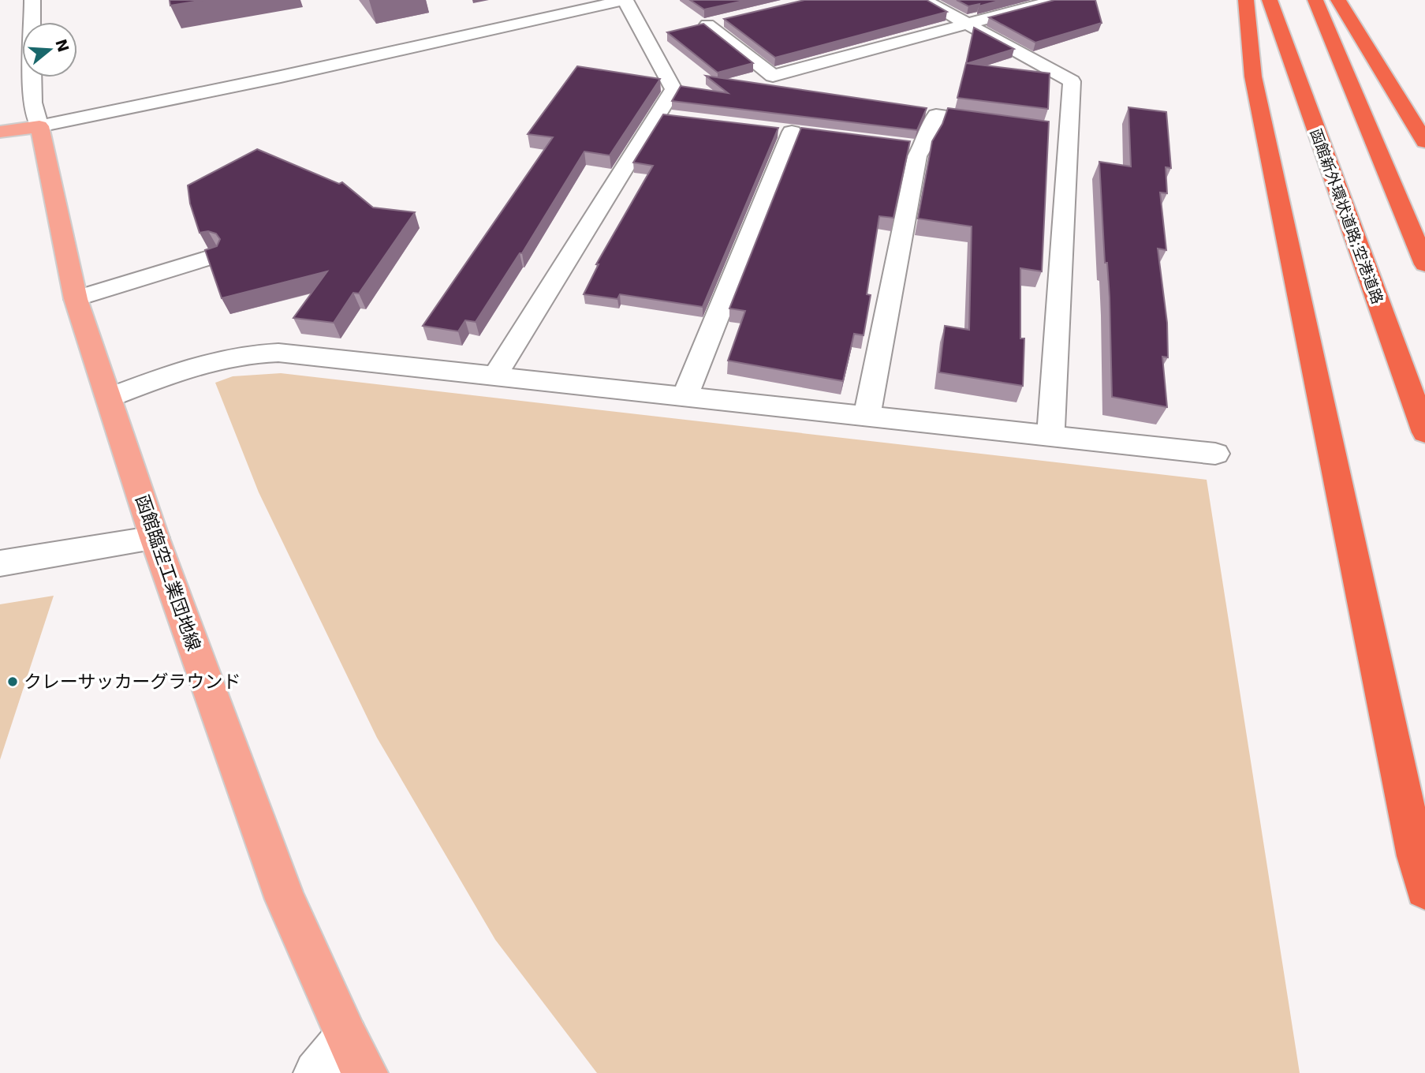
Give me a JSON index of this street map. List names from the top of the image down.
{
  "streets": {
    "highway": ["函館新外環状道路;空港道路"],
    "main road": ["函館臨空工業団地線"]
  },
  "places": ["クレーサッカーグラウンド"],
  "north": "right"
}
